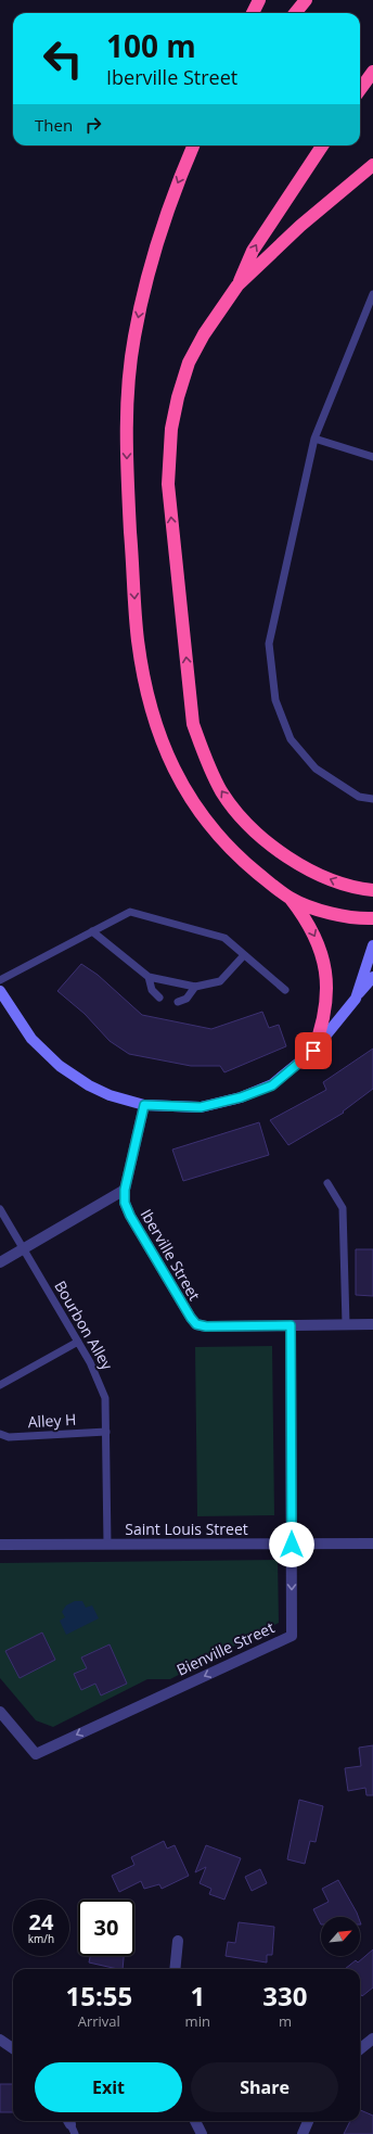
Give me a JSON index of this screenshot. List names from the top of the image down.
{
  "streets": {
    "street": ["Iberville Street", "Saint Louis Street", "Bienville Street"],
    "lane": ["Bourbon Alley", "Alley H"]
  },
  "crossings": [
    ["Iberville Street", "Bienville Street"],
    ["Bourbon Alley", "Alley H"],
    ["Bourbon Alley", "Saint Louis Street"],
    ["Saint Louis Street", "Bienville Street"]
  ],
  "north": "top right",
  "page": {
    "turn": ["100 m", "Iberville Street"],
    "then": "Then",
    "speed": "24 km/h",
    "limit": "30",
    "eta": [
      "15:55",
      "Arrival",
      "1",
      "min",
      "330",
      "m"
    ],
    "buttons": ["Exit", "Share"]
  }
}
